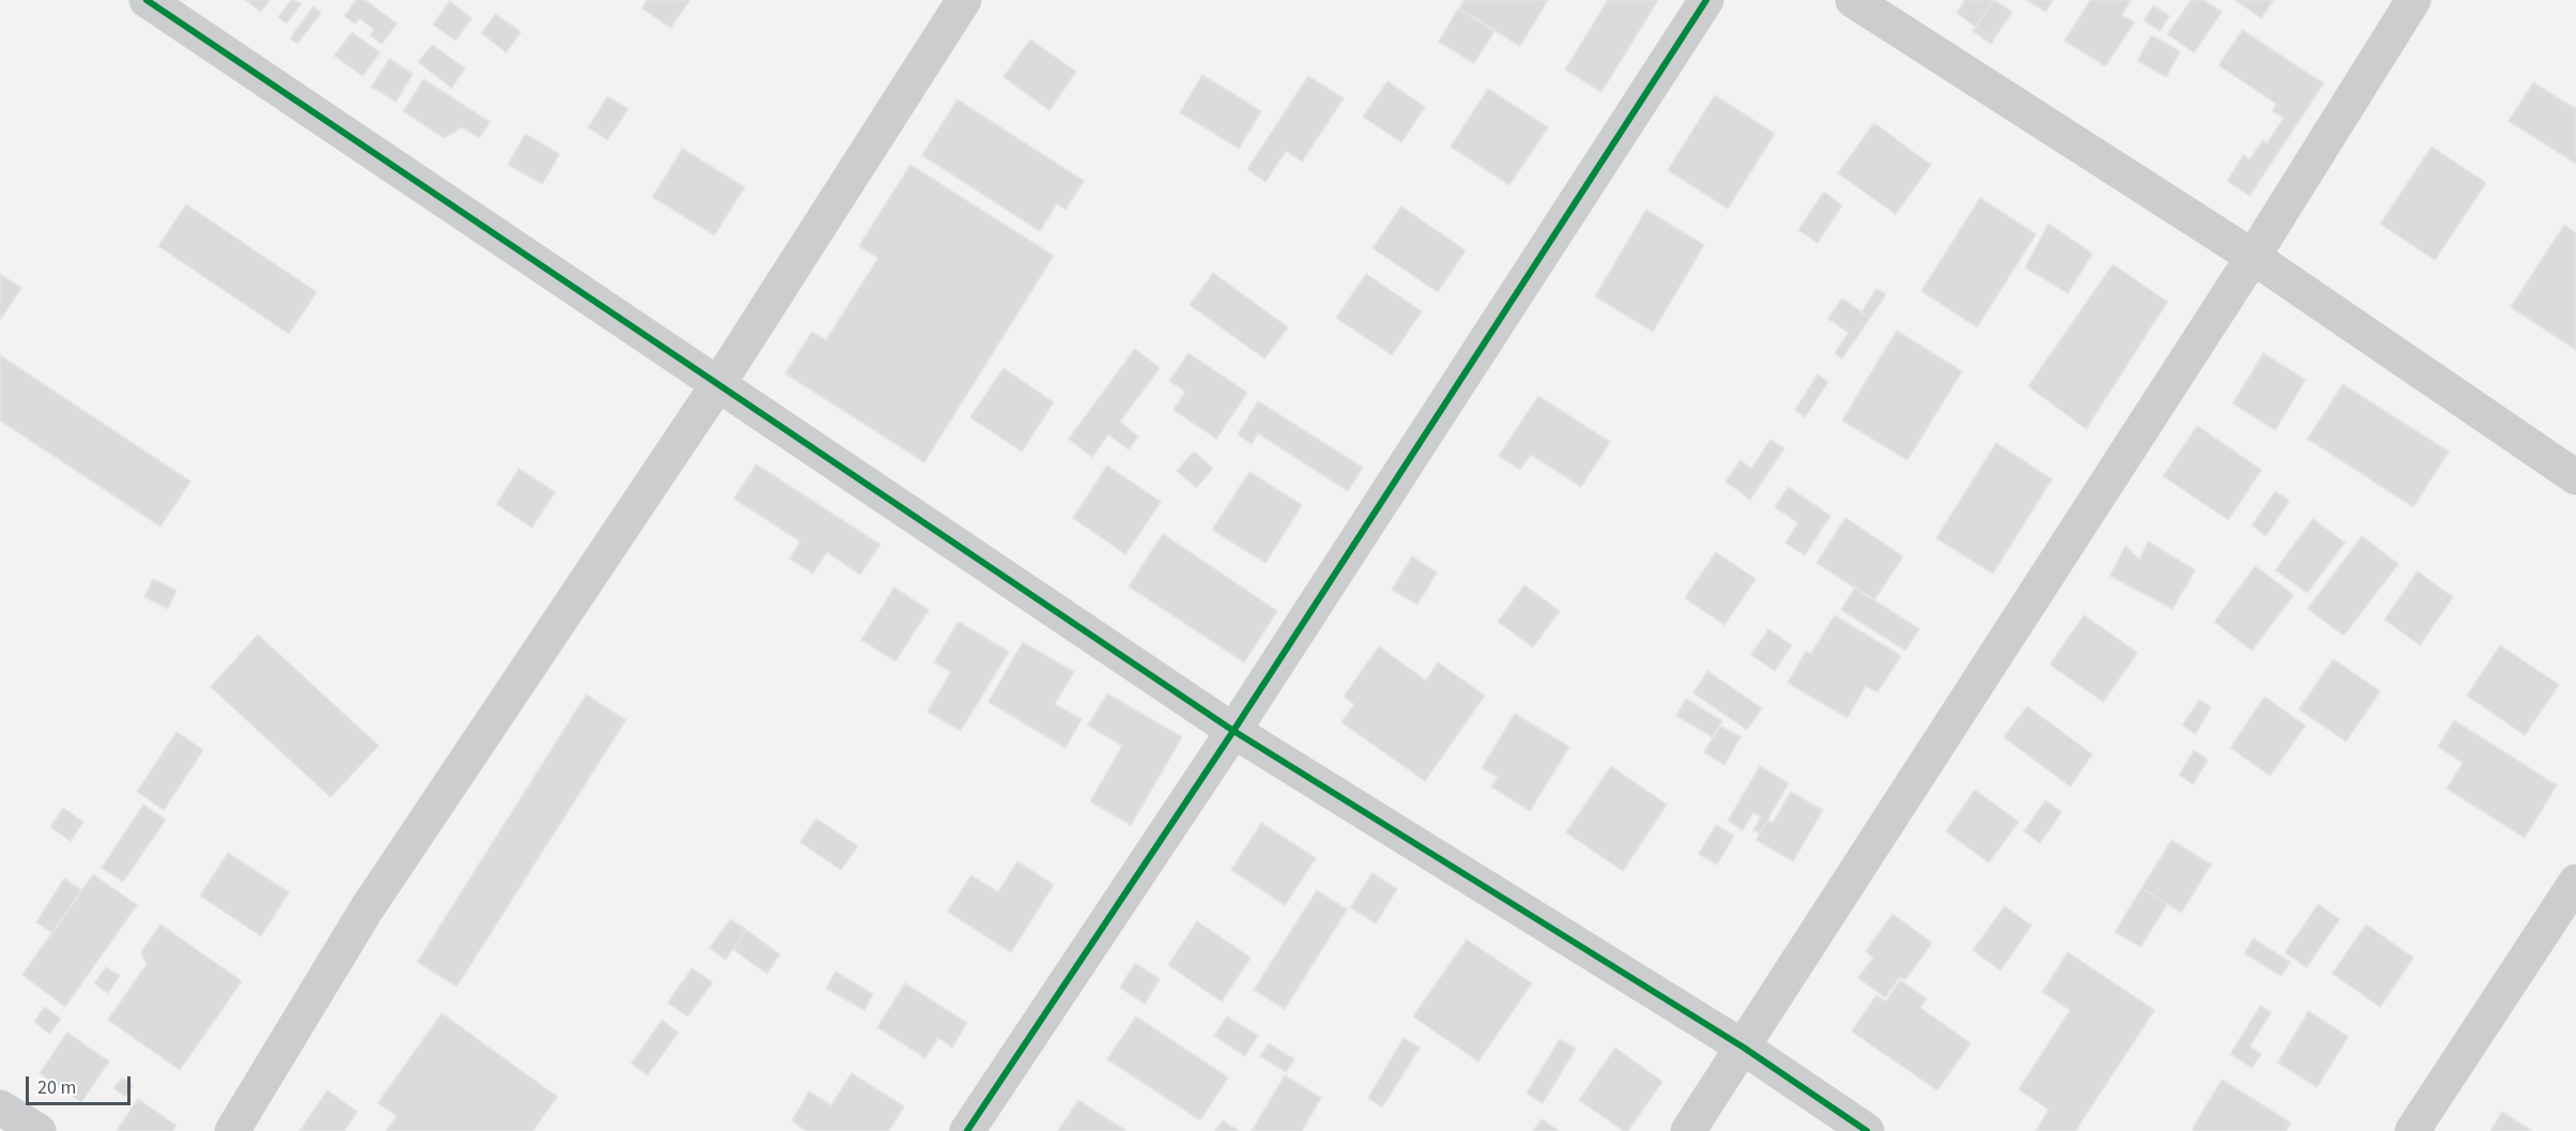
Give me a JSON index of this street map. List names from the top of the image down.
{
  "scale_bar": "20 m"
}
